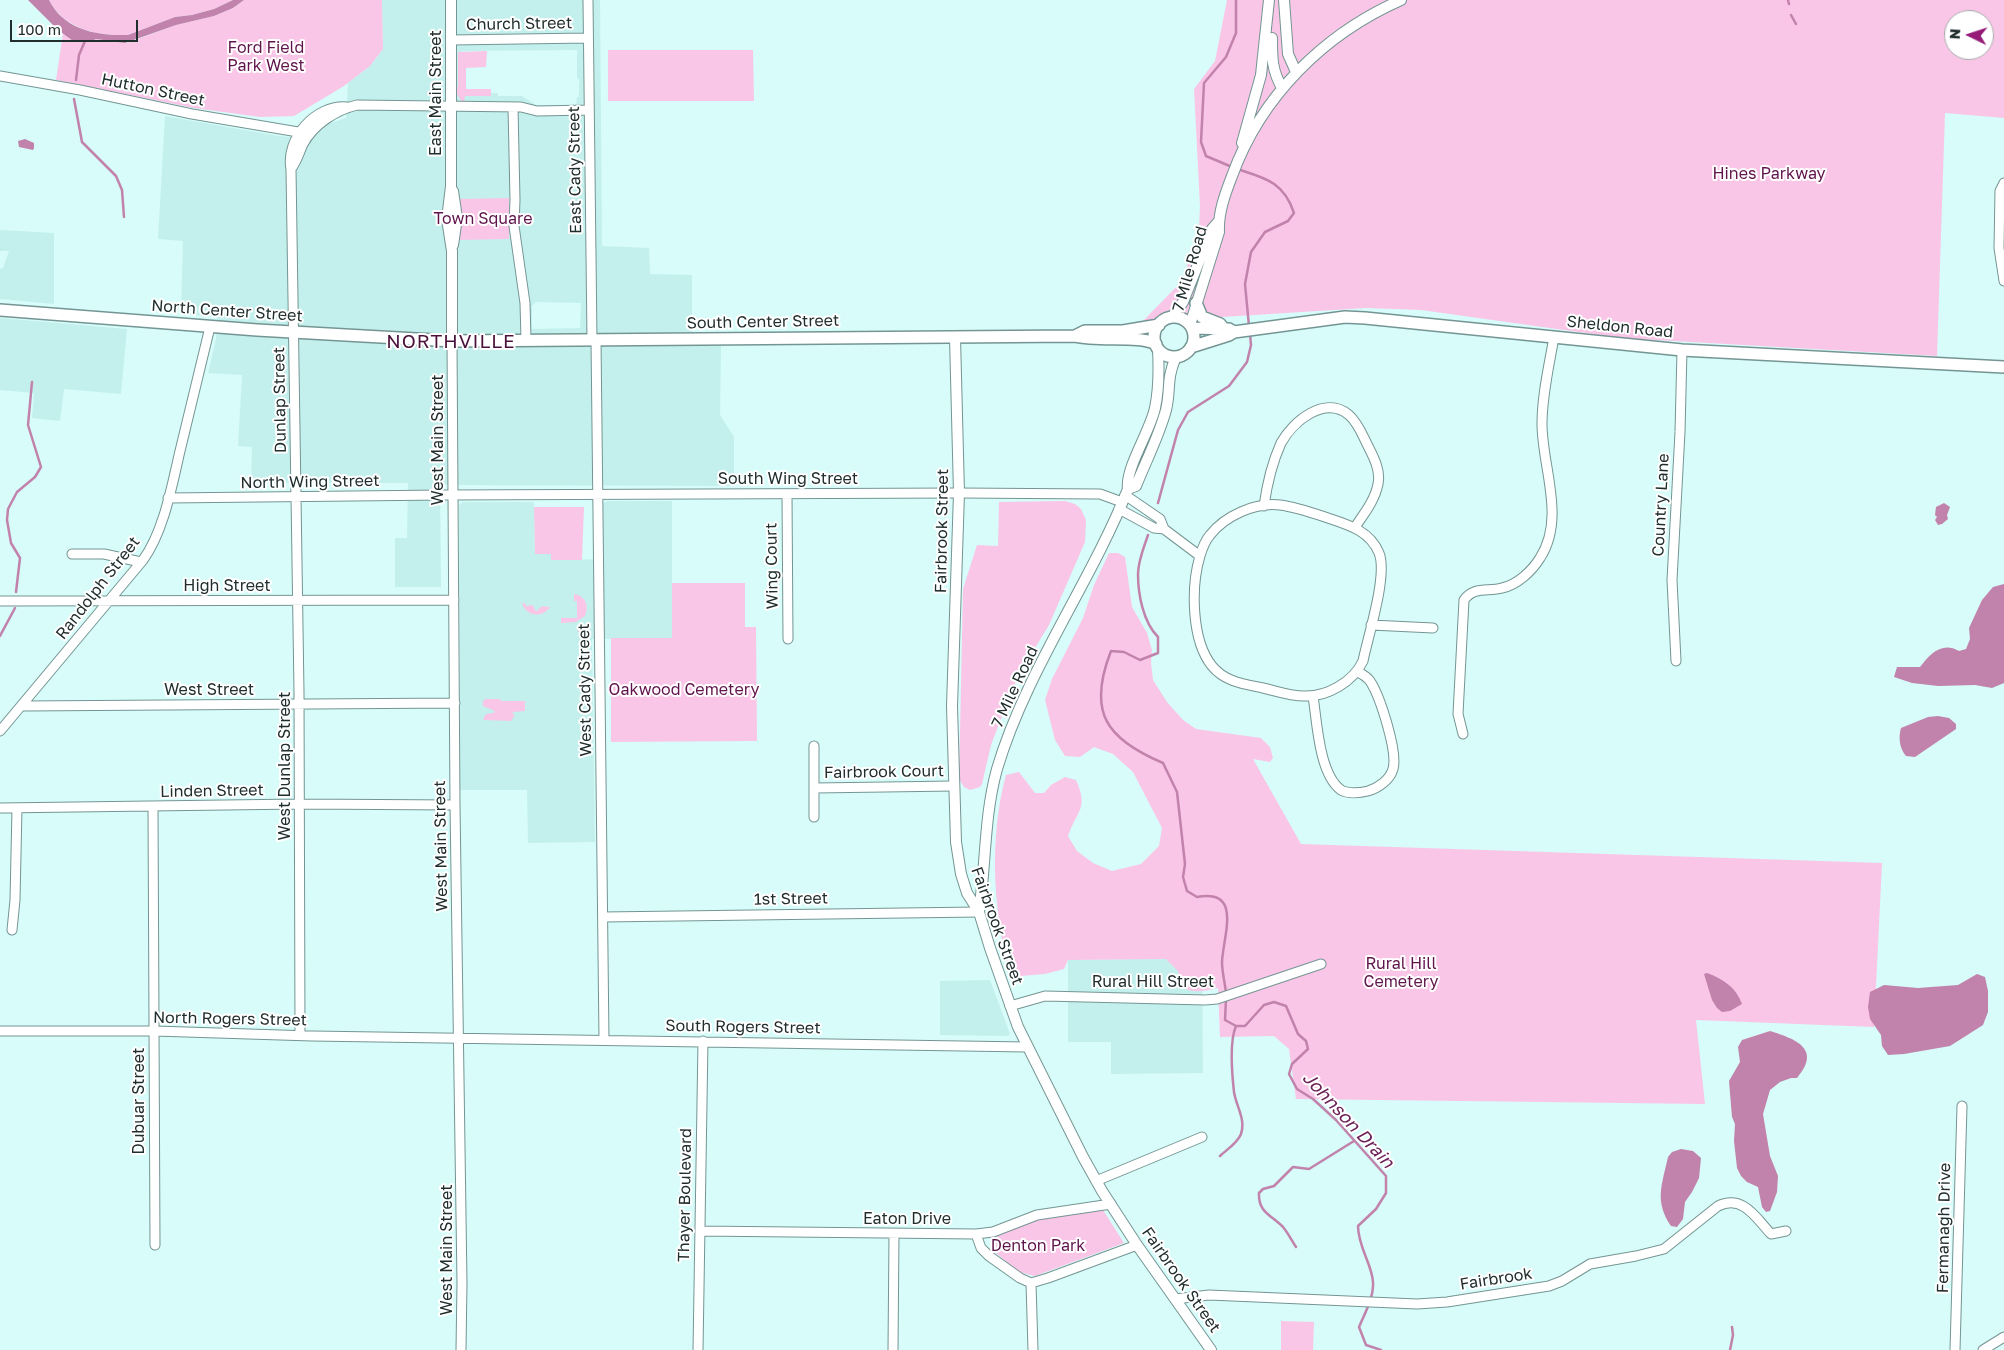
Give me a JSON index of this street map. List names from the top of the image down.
{
  "streets": {
    "main road": ["North Center Street", "South Center Street", "Sheldon Road"],
    "street": [
      "Church Street",
      "Hutton Street",
      "East Main Street",
      "East Cady Street",
      "7 Mile Road",
      "Dunlap Street",
      "West Main Street",
      "South Wing Street",
      "North Wing Street",
      "Country Lane",
      "Fairbrook Street",
      "Wing Court",
      "High Street",
      "Randolph Street",
      "West Street",
      "West Cady Street",
      "West Dunlap Street",
      "Fairbrook Court",
      "Linden Street",
      "1st Street",
      "Rural Hill Street",
      "North Rogers Street",
      "South Rogers Street",
      "Dubuar Street",
      "Thayer Boulevard",
      "Eaton Drive",
      "Fermanagh Drive",
      "Fairbrook"
    ]
  },
  "crossings": [
    ["Church Street", "East Main Street"],
    ["Church Street", "East Cady Street"],
    ["Hutton Street", "Dunlap Street"],
    ["East Main Street", "North Center Street"],
    ["East Main Street", "South Center Street"],
    ["East Main Street", "West Main Street"],
    ["East Cady Street", "South Center Street"],
    ["East Cady Street", "West Cady Street"],
    ["7 Mile Road", "South Center Street"],
    ["7 Mile Road", "Sheldon Road"],
    ["7 Mile Road", "South Wing Street"],
    ["7 Mile Road", "Fairbrook Street"],
    ["7 Mile Road", "1st Street"],
    ["North Center Street", "South Center Street"],
    ["North Center Street", "Dunlap Street"],
    ["North Center Street", "West Main Street"],
    ["North Center Street", "Randolph Street"],
    ["South Center Street", "Sheldon Road"],
    ["South Center Street", "West Main Street"],
    ["South Center Street", "Fairbrook Street"],
    ["South Center Street", "West Cady Street"],
    ["Sheldon Road", "Country Lane"],
    ["Dunlap Street", "North Wing Street"],
    ["Dunlap Street", "West Dunlap Street"],
    ["West Main Street", "South Wing Street"],
    ["West Main Street", "North Wing Street"],
    ["West Main Street", "High Street"],
    ["West Main Street", "West Street"],
    ["West Main Street", "Linden Street"],
    ["West Main Street", "North Rogers Street"],
    ["West Main Street", "South Rogers Street"],
    ["South Wing Street", "North Wing Street"],
    ["South Wing Street", "Fairbrook Street"],
    ["South Wing Street", "Wing Court"],
    ["South Wing Street", "West Cady Street"],
    ["North Wing Street", "Randolph Street"],
    ["North Wing Street", "West Dunlap Street"],
    ["Fairbrook Street", "Fairbrook Court"],
    ["Fairbrook Street", "1st Street"],
    ["Fairbrook Street", "Rural Hill Street"],
    ["Fairbrook Street", "South Rogers Street"],
    ["Fairbrook Street", "Eaton Drive"],
    ["Fairbrook Street", "Fairbrook"],
    ["High Street", "Randolph Street"],
    ["High Street", "West Dunlap Street"],
    ["Randolph Street", "West Street"],
    ["West Street", "West Dunlap Street"],
    ["West Cady Street", "1st Street"],
    ["West Cady Street", "South Rogers Street"],
    ["West Dunlap Street", "Linden Street"],
    ["West Dunlap Street", "North Rogers Street"],
    ["Linden Street", "Dubuar Street"],
    ["North Rogers Street", "South Rogers Street"],
    ["North Rogers Street", "Dubuar Street"],
    ["South Rogers Street", "Thayer Boulevard"],
    ["Thayer Boulevard", "Eaton Drive"]
  ],
  "districts": ["NORTHVILLE"],
  "water": ["Johnson Drain"],
  "parks": [
    "Ford Field Park West",
    "Hines Parkway",
    "Town Square",
    "Oakwood Cemetery",
    "Rural Hill Cemetery",
    "Denton Park"
  ],
  "scale_bar": "100 m",
  "north": "left"
}
